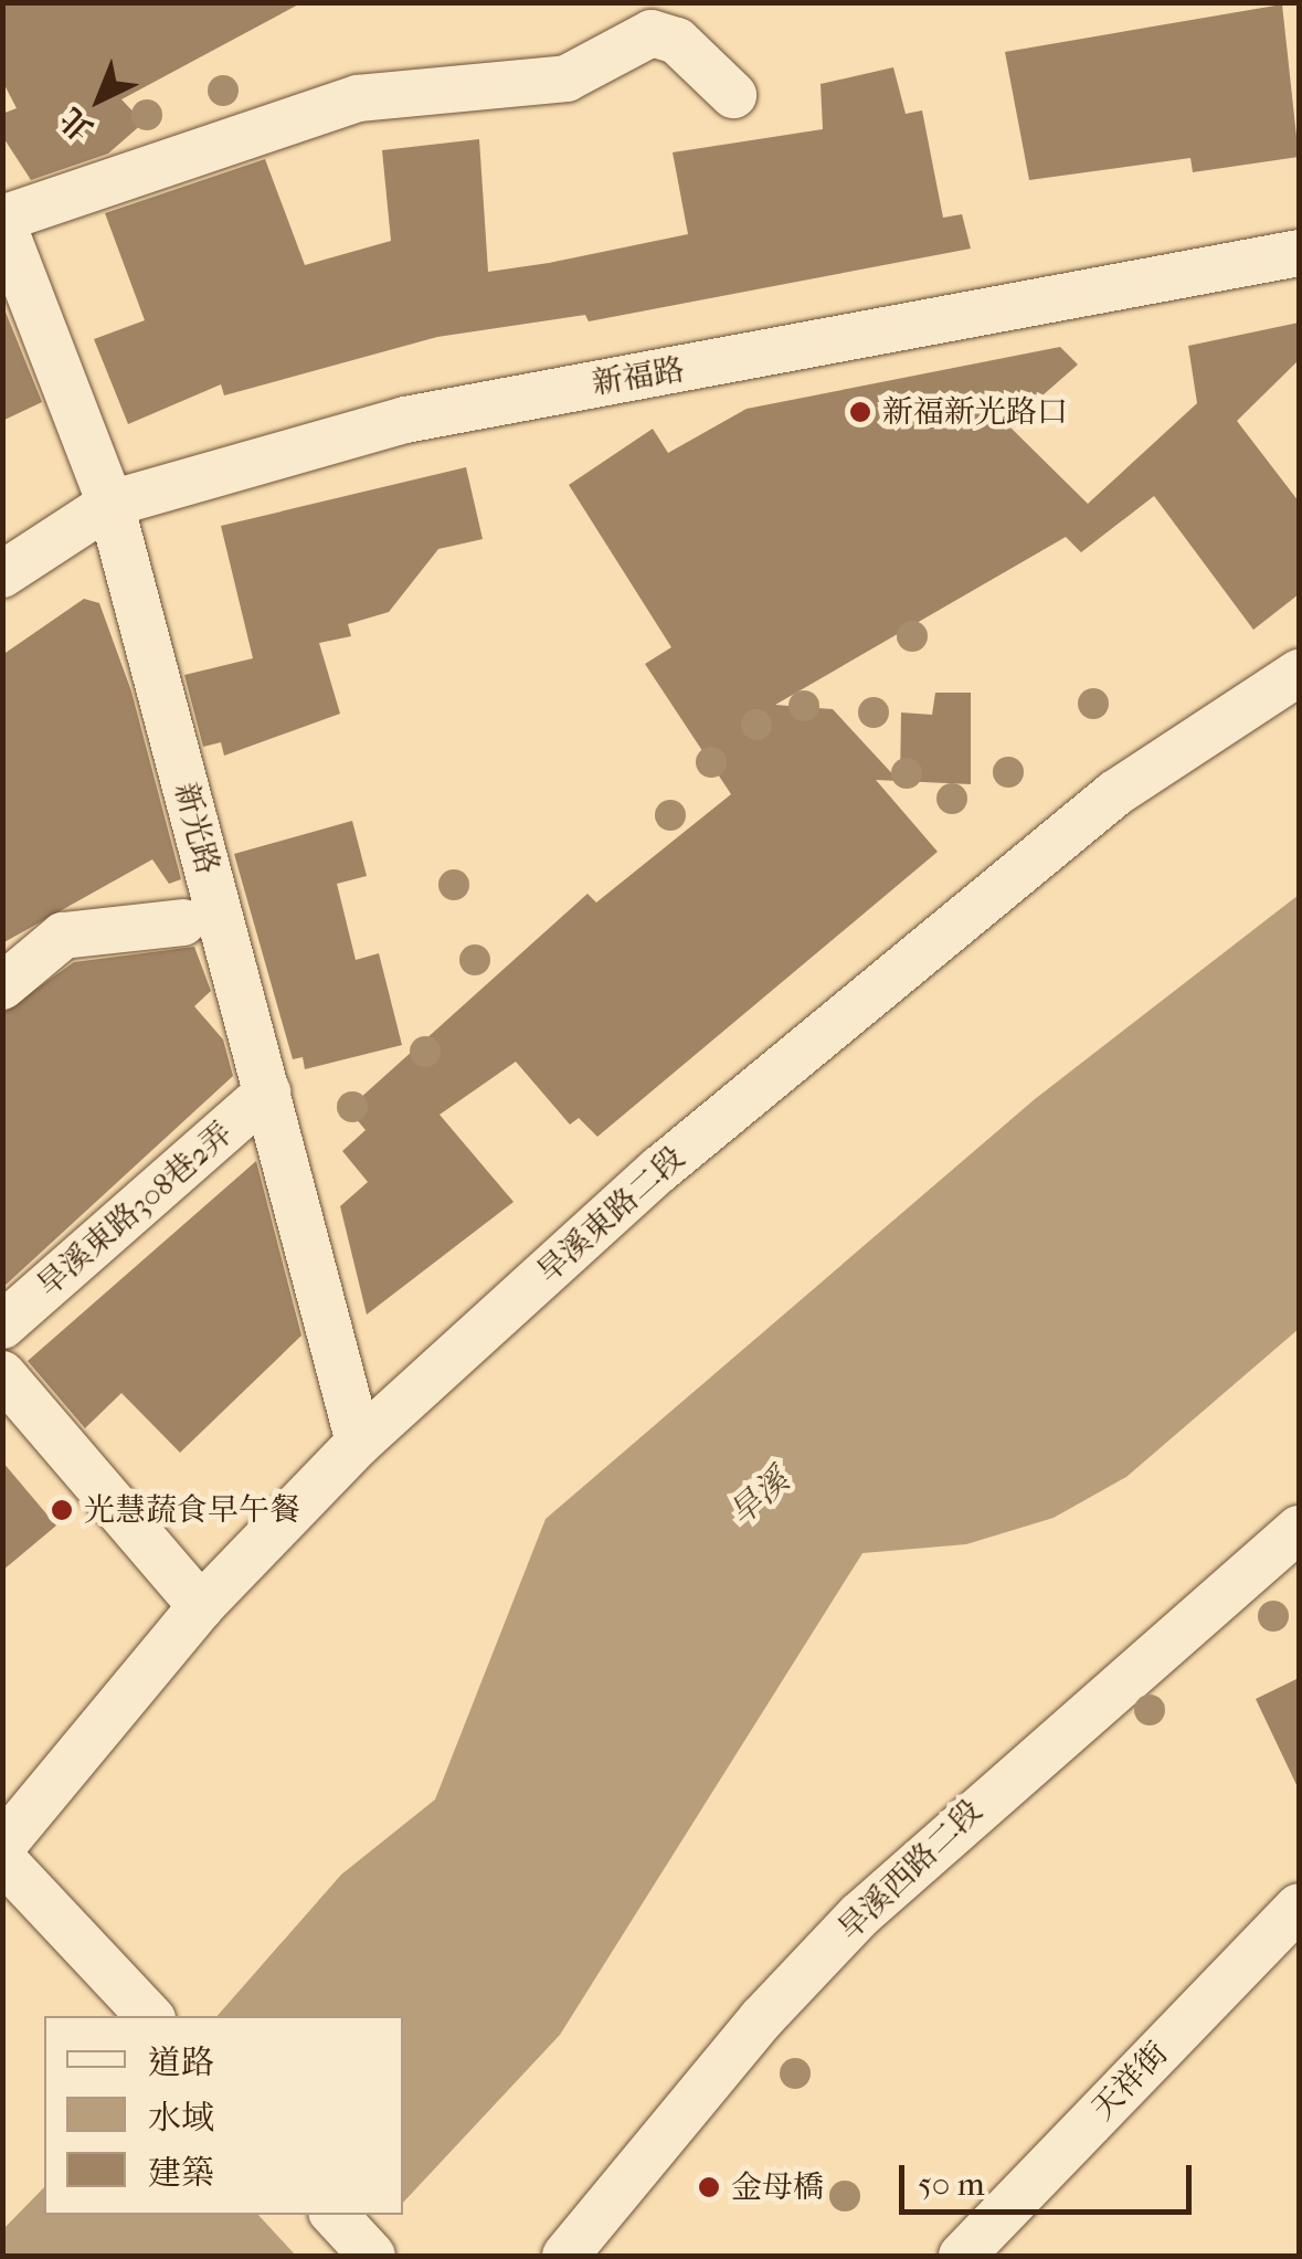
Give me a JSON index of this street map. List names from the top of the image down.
{
  "streets": {
    "street": [
      "新福路",
      "新光路",
      "旱溪東路308巷2弄",
      "旱溪東路二段",
      "旱溪西路二段",
      "天祥街"
    ]
  },
  "crossings": [
    ["新福路", "新光路"],
    ["新光路", "旱溪東路308巷2弄"],
    ["新光路", "旱溪東路二段"]
  ],
  "water": ["旱溪"],
  "places": ["新福新光路口", "光慧蔬食早午餐", "金母橋"],
  "legend": ["道路", "水域", "建築"],
  "scale_bar": "50 m",
  "north": "bottom left"
}
